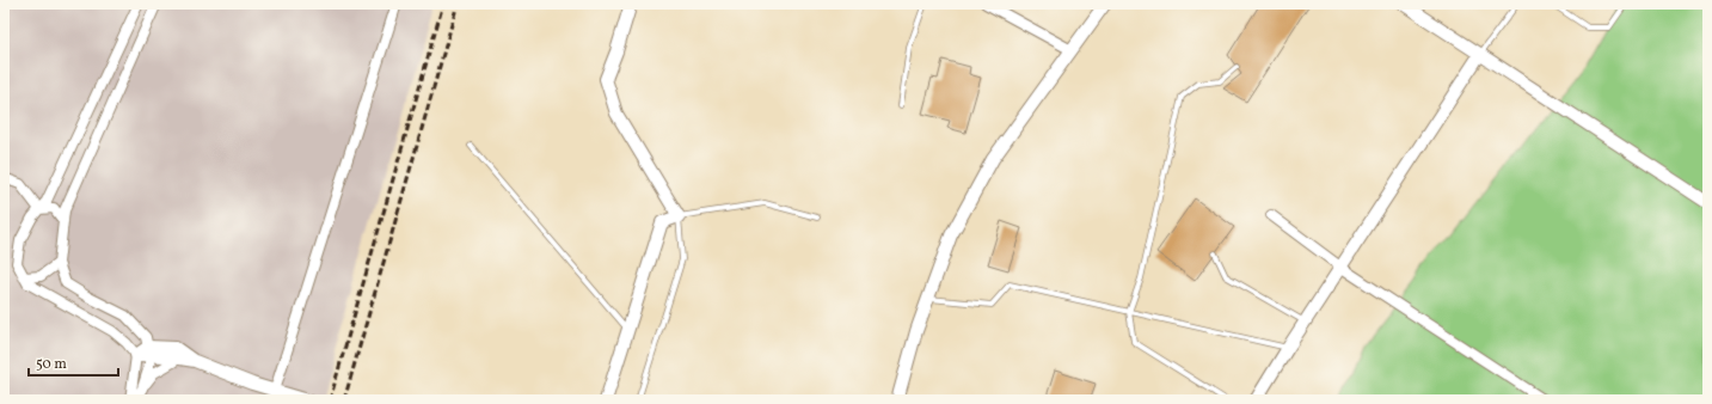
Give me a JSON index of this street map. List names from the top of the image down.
{
  "scale_bar": "50 m"
}
